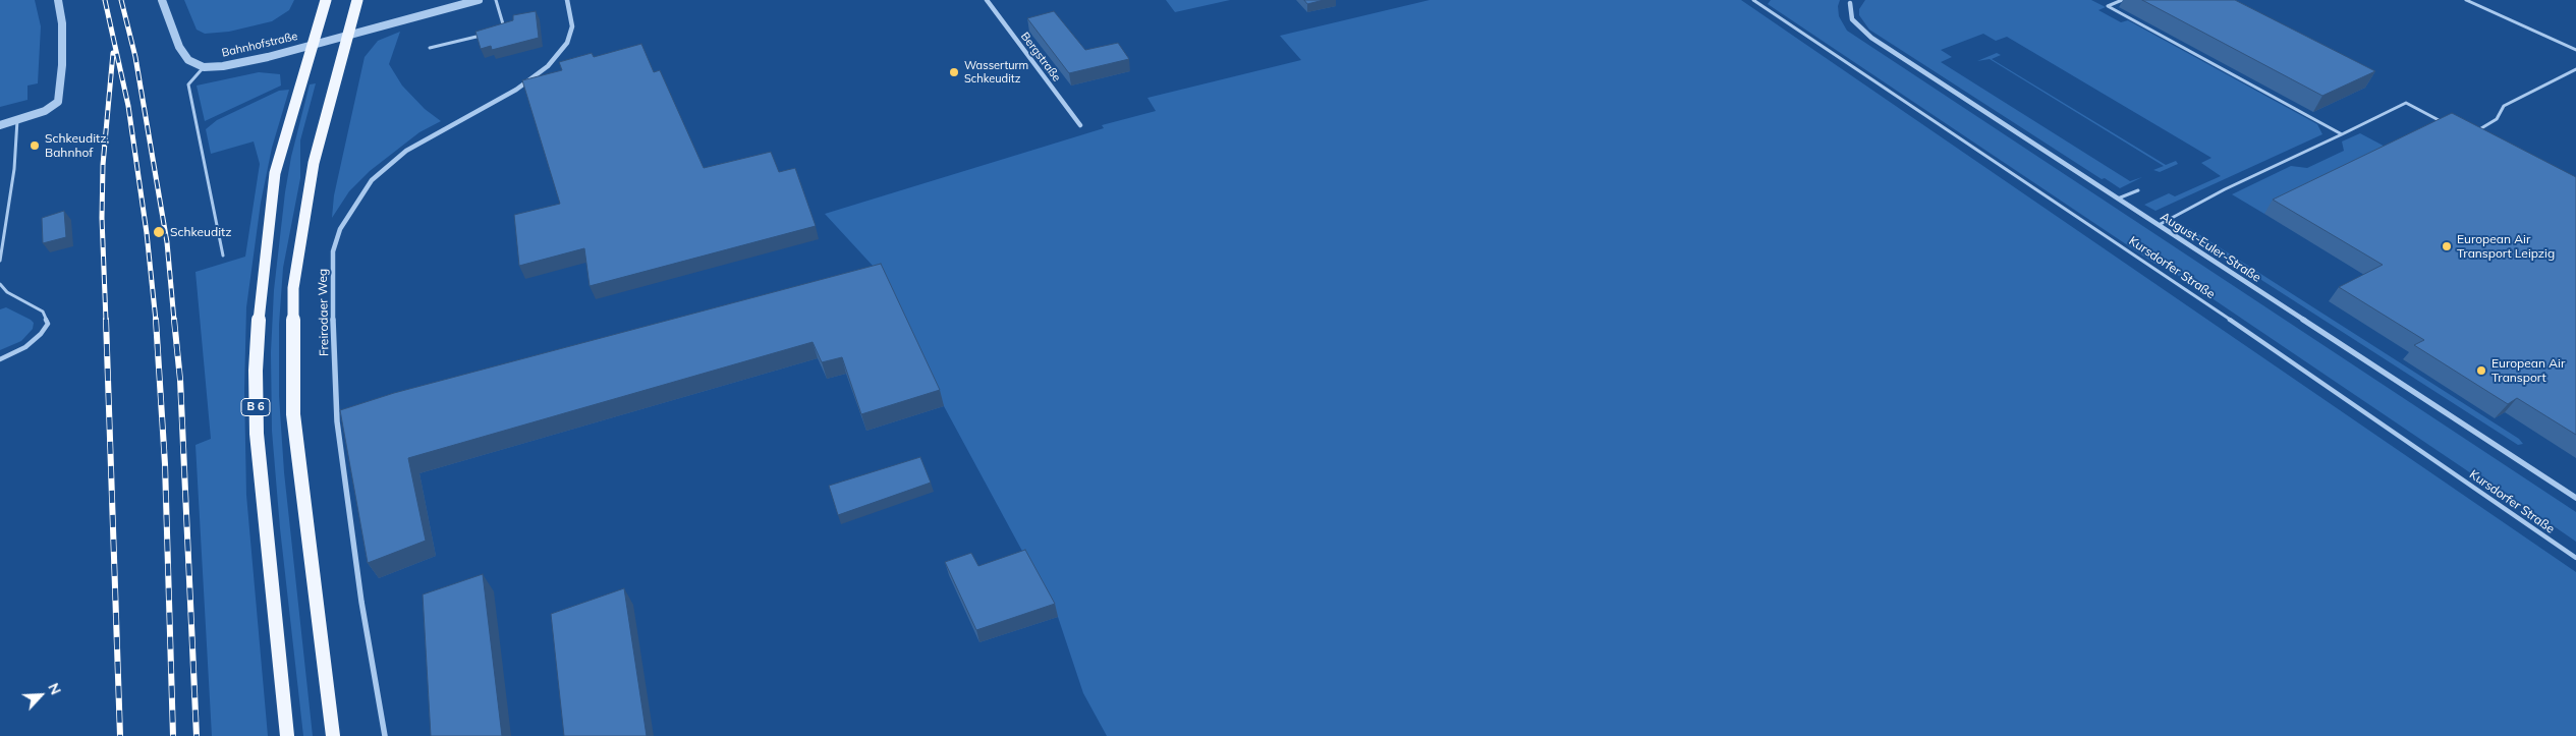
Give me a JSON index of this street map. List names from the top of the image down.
{
  "streets": {
    "main road": ["B 6"],
    "street": [
      "Bahnhofstraße",
      "Bergstraße",
      "August-Euler-Straße",
      "Freirodaer Weg"
    ],
    "lane": ["Kursdorfer Straße"]
  },
  "crossings": [
    ["Bahnhofstraße", "B 6"]
  ],
  "places": [
    "Wasserturm Schkeuditz",
    "Schkeuditz, Bahnhof",
    "Schkeuditz",
    "European Air Transport Leipzig",
    "European Air Transport"
  ],
  "north": "top right"
}
